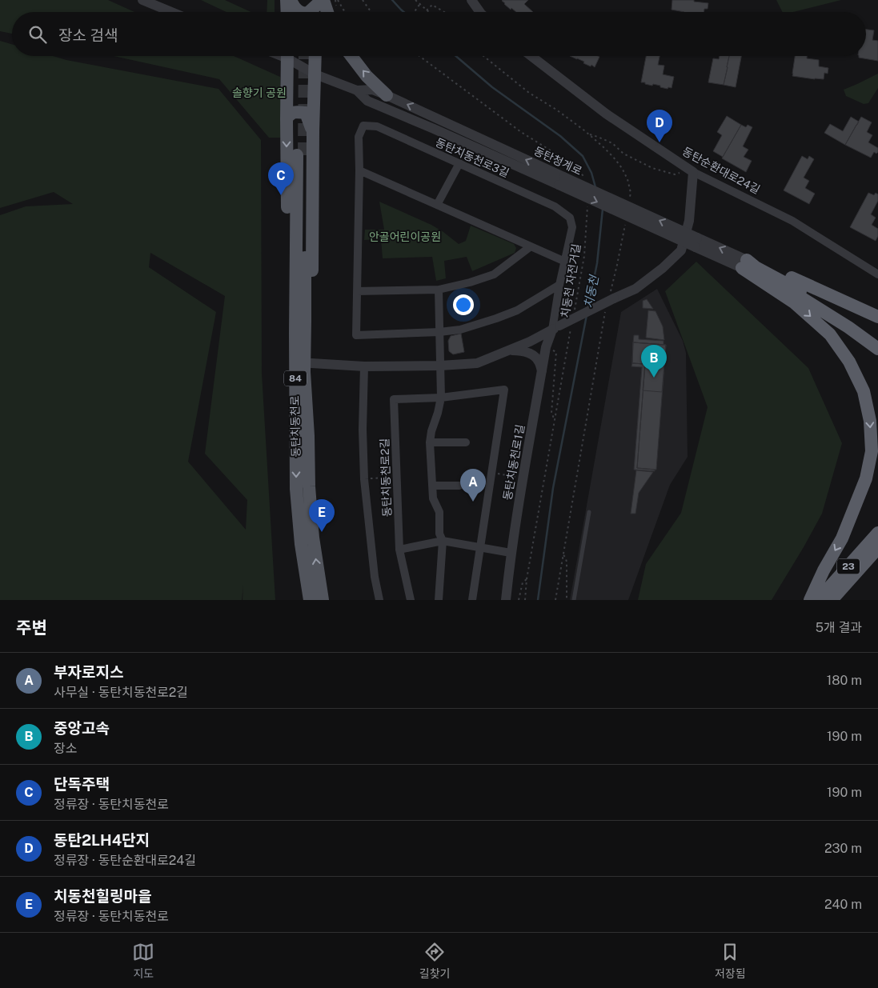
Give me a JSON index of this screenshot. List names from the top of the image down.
{
  "streets": {
    "highway": ["23"],
    "main road": ["84", "동탄치동천로"],
    "street": [
      "동탄치동천로3길",
      "동탄청계로",
      "동탄순환대로24길",
      "동탄치동천로1길",
      "동탄치동천로2길"
    ],
    "path": ["치동천 자전거길"]
  },
  "crossings": [
    ["동탄치동천로3길", "동탄치동천로1길"]
  ],
  "water": ["치동천"],
  "parks": ["솔향기 공원", "안골어린이공원"],
  "page": {
    "search": "장소 검색",
    "pins": [
      "D",
      "C",
      "B",
      "A",
      "E"
    ],
    "heading": ["주변", "5개 결과"],
    "list": [
      {
        "mark": "A",
        "name": "부자로지스",
        "note": "사무실 · 동탄치동천로2길",
        "value": "180 m"
      },
      {
        "mark": "B",
        "name": "중앙고속",
        "note": "장소",
        "value": "190 m"
      },
      {
        "mark": "C",
        "name": "단독주택",
        "note": "정류장 · 동탄치동천로",
        "value": "190 m"
      },
      {
        "mark": "D",
        "name": "동탄2LH4단지",
        "note": "정류장 · 동탄순환대로24길",
        "value": "230 m"
      },
      {
        "mark": "E",
        "name": "치동천힐링마을",
        "note": "정류장 · 동탄치동천로",
        "value": "240 m"
      }
    ],
    "nav": ["지도", "길찾기", "저장됨"]
  }
}
